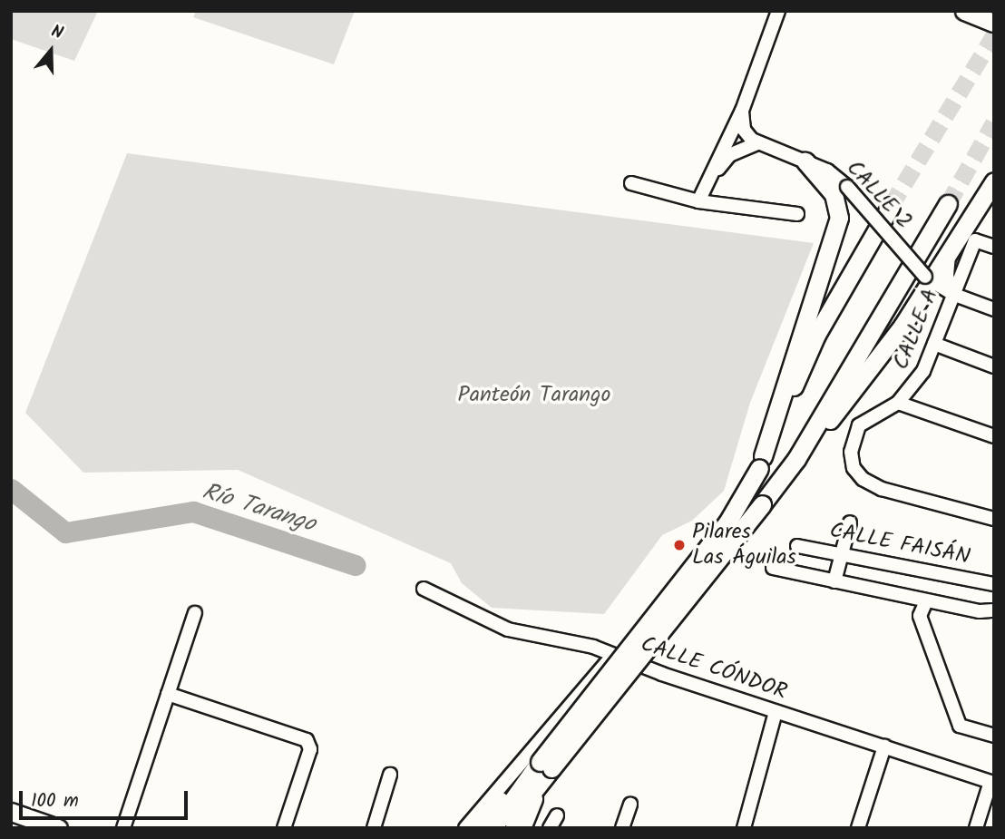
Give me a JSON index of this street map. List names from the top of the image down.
{
  "streets": {
    "street": [
      "CALLE 2",
      "CALLE A",
      "CALLE FAISÁN",
      "CALLE CÓNDOR"
    ]
  },
  "crossings": [
    ["CALLE 2", "CALLE A"]
  ],
  "water": ["Río Tarango"],
  "parks": ["Panteón Tarango"],
  "places": ["Pilares Las Águilas"],
  "scale_bar": "100 m",
  "north": "top"
}
